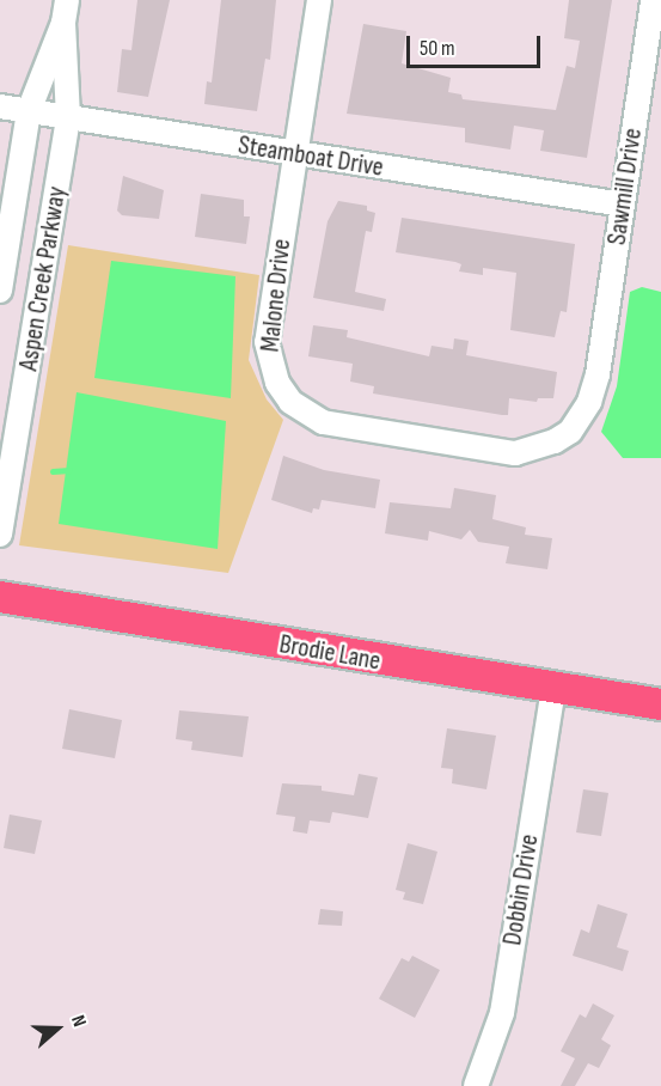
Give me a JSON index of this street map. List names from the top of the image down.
{
  "streets": {
    "main road": ["Brodie Lane"],
    "street": [
      "Steamboat Drive",
      "Sawmill Drive",
      "Aspen Creek Parkway",
      "Malone Drive",
      "Dobbin Drive"
    ]
  },
  "crossings": [
    ["Steamboat Drive", "Sawmill Drive"],
    ["Steamboat Drive", "Aspen Creek Parkway"],
    ["Steamboat Drive", "Malone Drive"],
    ["Sawmill Drive", "Malone Drive"],
    ["Brodie Lane", "Dobbin Drive"]
  ],
  "scale_bar": "50 m",
  "north": "right"
}
